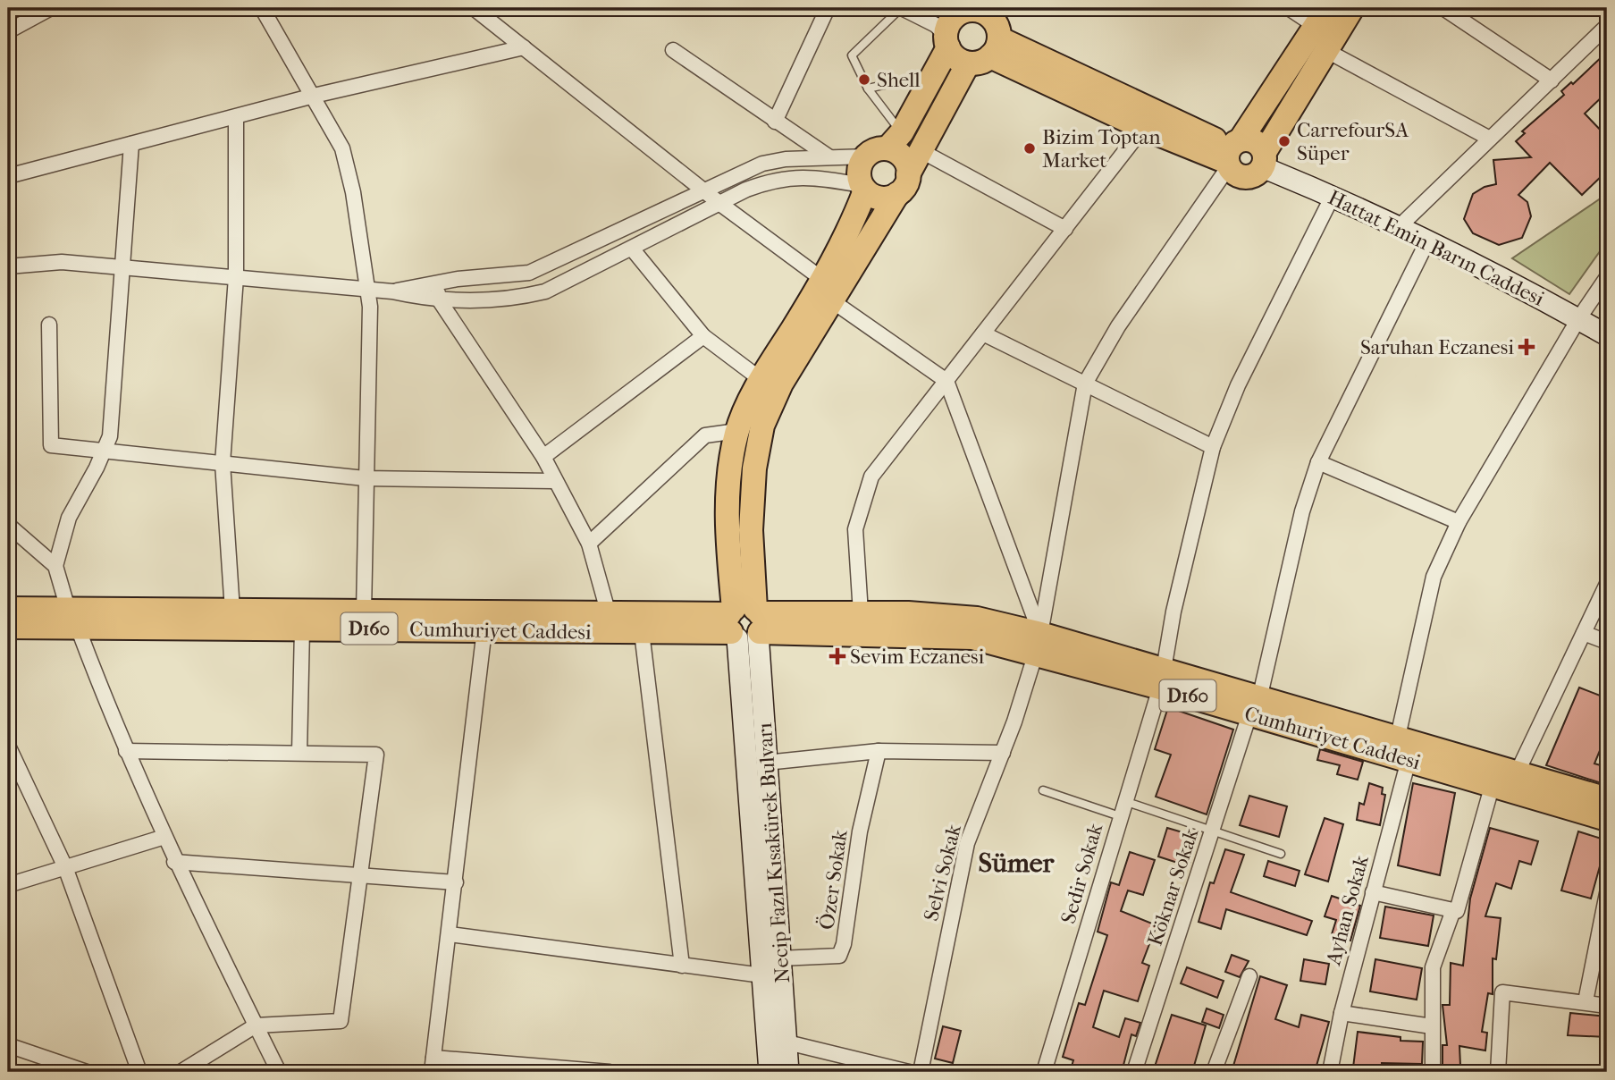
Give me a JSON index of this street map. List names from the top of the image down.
{
  "streets": {
    "main road": [
      "Hattat Emin Barın Caddesi",
      "D160",
      "Cumhuriyet Caddesi",
      "Necip Fazıl Kısakürek Bulvarı"
    ],
    "street": [
      "Selvi Sokak",
      "Sedir Sokak",
      "Özer Sokak",
      "Köknar Sokak",
      "Ayhan Sokak"
    ]
  },
  "crossings": [
    ["Hattat Emin Barın Caddesi", "Sedir Sokak"],
    ["Hattat Emin Barın Caddesi", "Köknar Sokak"],
    ["Cumhuriyet Caddesi", "Necip Fazıl Kısakürek Bulvarı"],
    ["Cumhuriyet Caddesi", "Selvi Sokak"],
    ["Cumhuriyet Caddesi", "Sedir Sokak"],
    ["Cumhuriyet Caddesi", "Köknar Sokak"],
    ["Cumhuriyet Caddesi", "Ayhan Sokak"],
    ["Necip Fazıl Kısakürek Bulvarı", "Özer Sokak"]
  ],
  "districts": ["Sümer"],
  "places": {
    "other": ["Shell", "CarrefourSA Süper", "Bizim Toptan Market"],
    "health": ["Saruhan Eczanesi", "Sevim Eczanesi"]
  }
}
